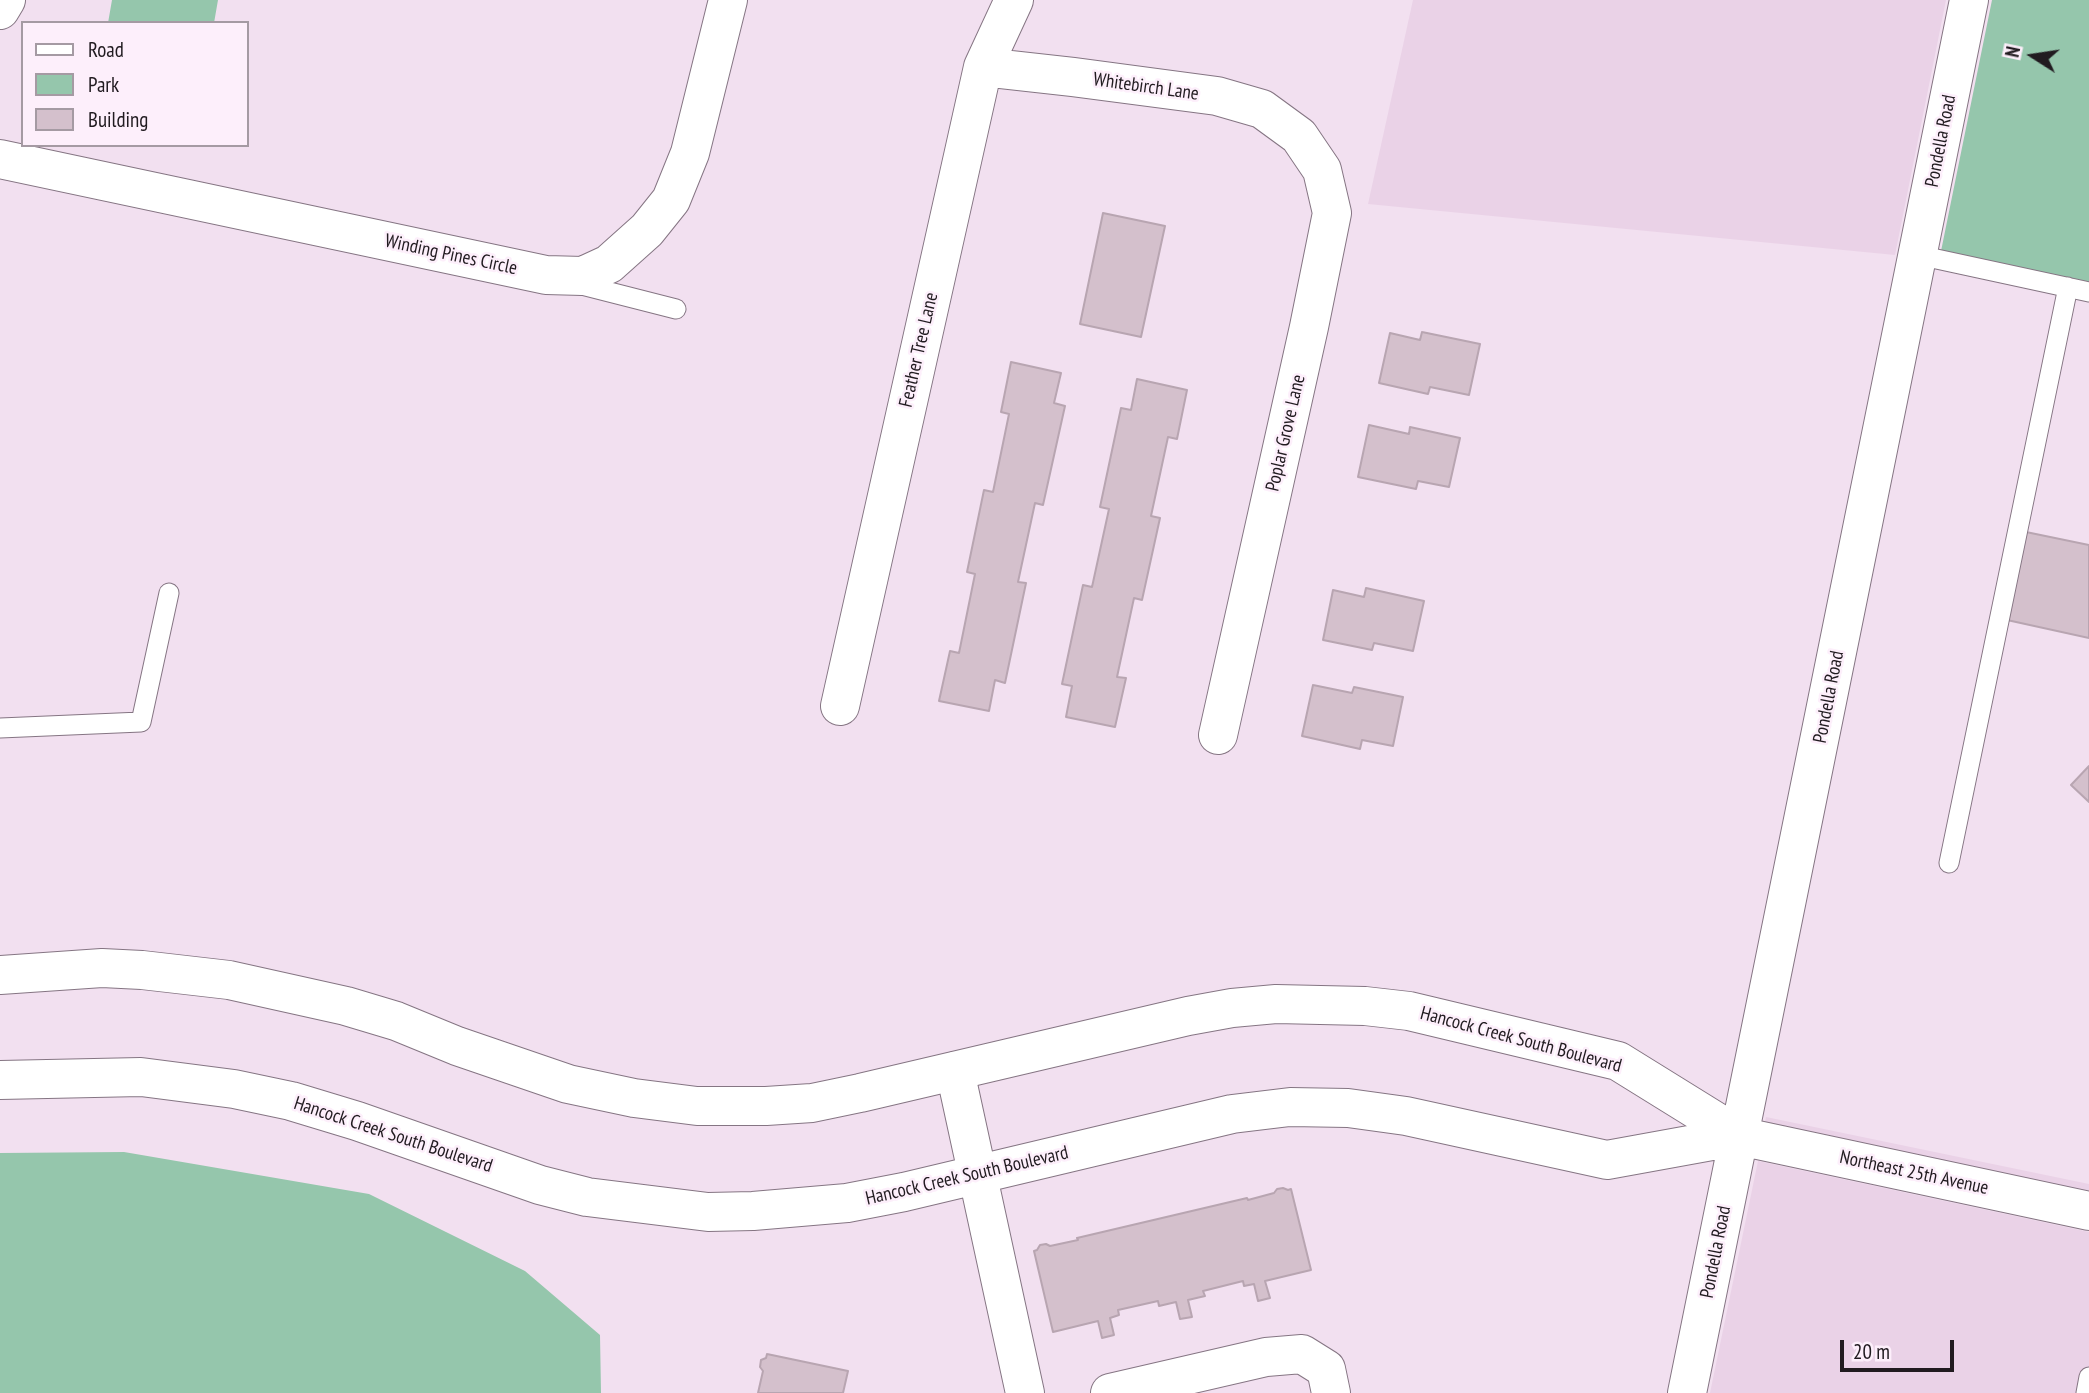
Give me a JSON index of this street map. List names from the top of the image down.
{
  "streets": {
    "street": [
      "Whitebirch Lane",
      "Pondella Road",
      "Winding Pines Circle",
      "Feather Tree Lane",
      "Poplar Grove Lane",
      "Hancock Creek South Boulevard",
      "Northeast 25th Avenue"
    ]
  },
  "crossings": [
    ["Whitebirch Lane", "Feather Tree Lane"],
    ["Whitebirch Lane", "Poplar Grove Lane"],
    ["Pondella Road", "Hancock Creek South Boulevard"],
    ["Pondella Road", "Northeast 25th Avenue"],
    ["Hancock Creek South Boulevard", "Northeast 25th Avenue"]
  ],
  "legend": ["Road", "Park", "Building"],
  "scale_bar": "20 m",
  "north": "left"
}
